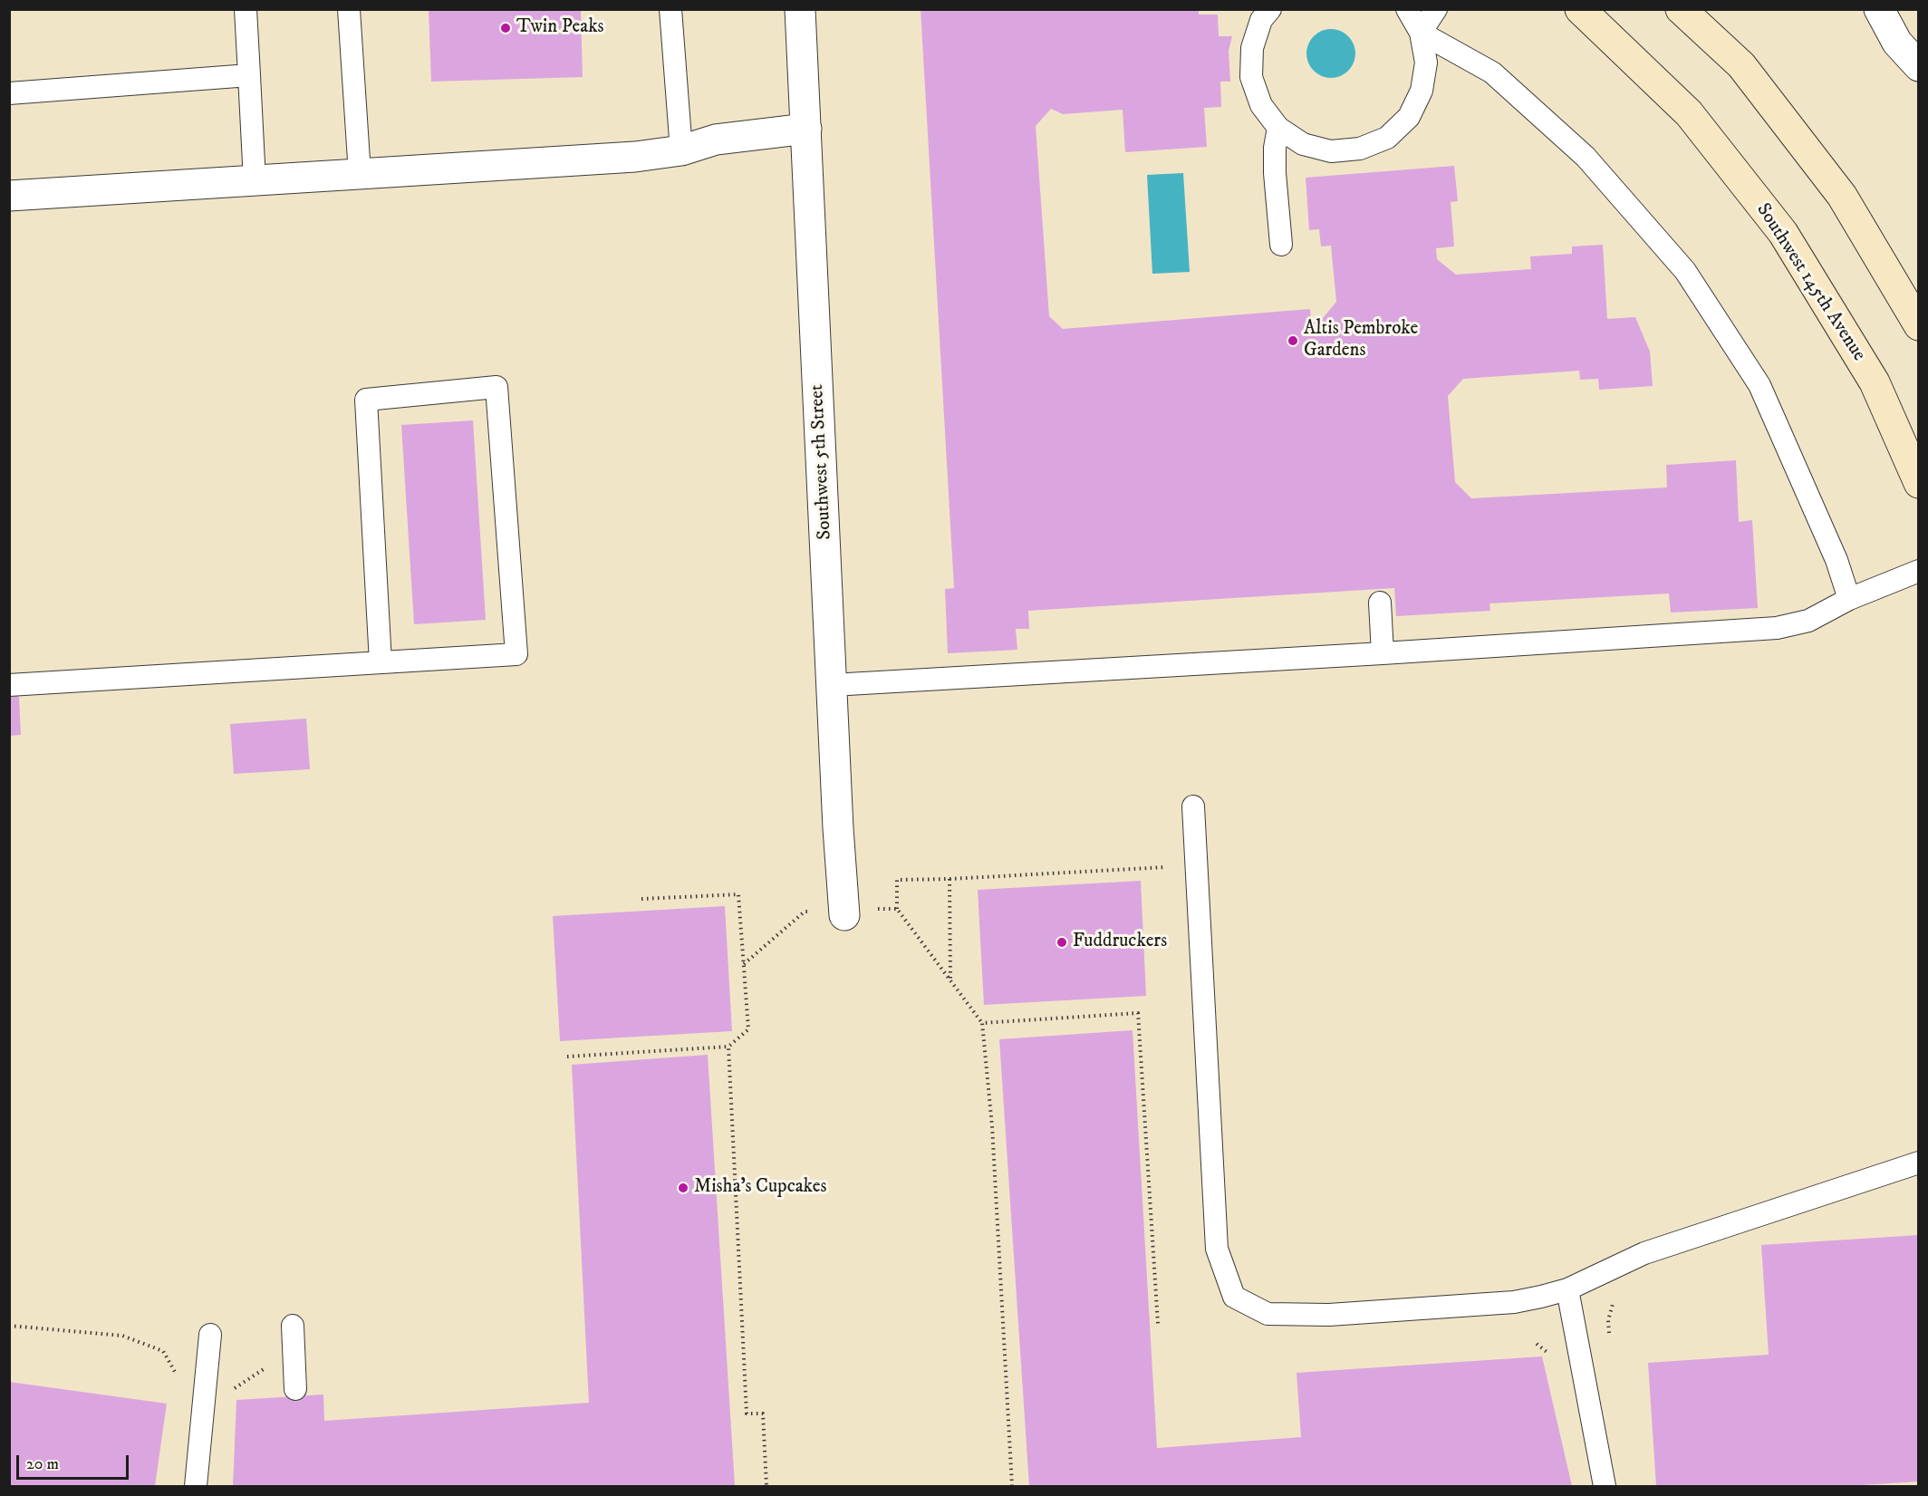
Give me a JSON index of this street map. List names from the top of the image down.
{
  "streets": {
    "street": ["Southwest 145th Avenue", "Southwest 5th Street"]
  },
  "places": [
    "Twin Peaks",
    "Altis Pembroke Gardens",
    "Fuddruckers",
    "Misha's Cupcakes"
  ],
  "scale_bar": "20 m"
}
